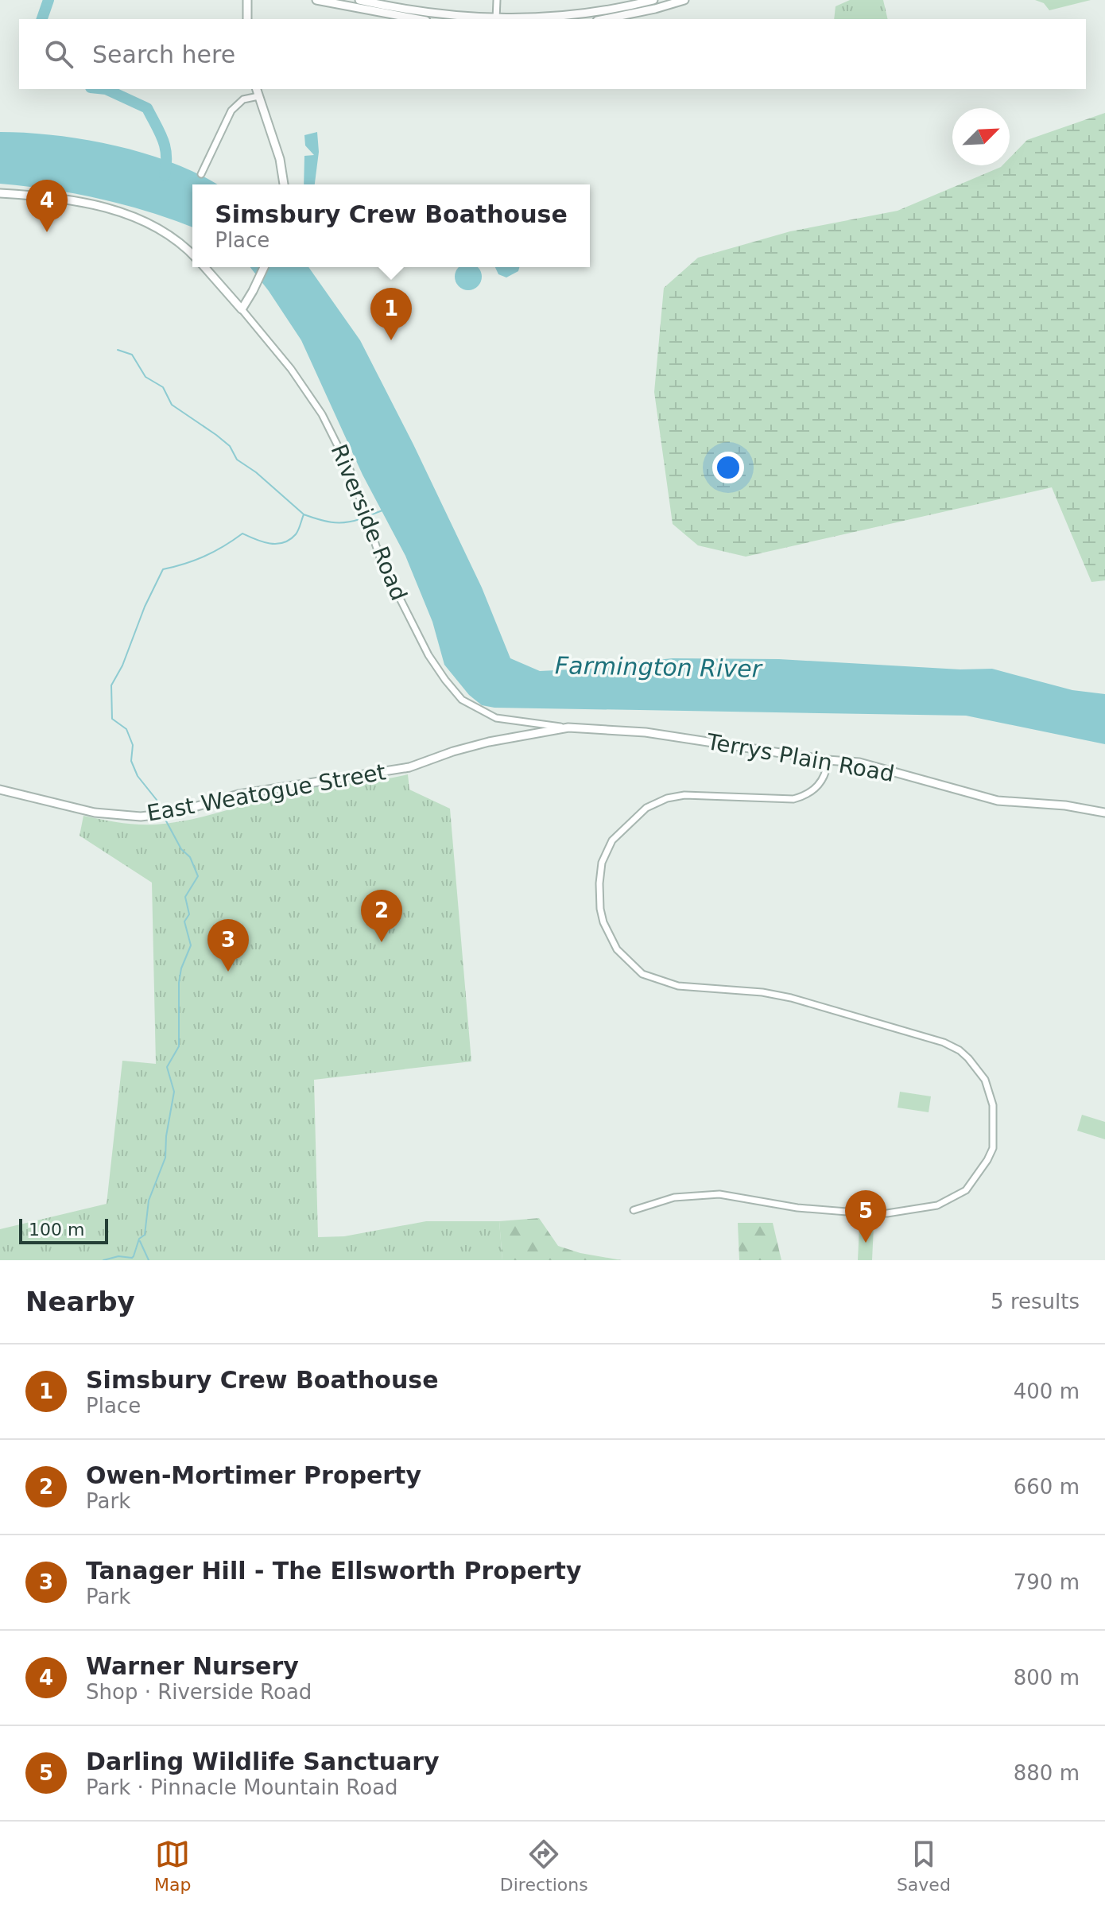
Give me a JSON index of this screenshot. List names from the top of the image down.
{
  "streets": {
    "street": ["Riverside Road", "Terrys Plain Road", "East Weatogue Street"]
  },
  "crossings": [
    ["Riverside Road", "Terrys Plain Road"],
    ["Riverside Road", "East Weatogue Street"],
    ["Terrys Plain Road", "East Weatogue Street"]
  ],
  "water": ["Farmington River"],
  "scale_bar": "100 m",
  "north": "top right",
  "page": {
    "search": "Search here",
    "pins": [
      "4",
      "1",
      "2",
      "3",
      "5"
    ],
    "popup": ["Simsbury Crew Boathouse", "Place"],
    "scale": "100 m",
    "heading": ["Nearby", "5 results"],
    "list": [
      {
        "mark": "1",
        "name": "Simsbury Crew Boathouse",
        "note": "Place",
        "value": "400 m"
      },
      {
        "mark": "2",
        "name": "Owen-Mortimer Property",
        "note": "Park",
        "value": "660 m"
      },
      {
        "mark": "3",
        "name": "Tanager Hill - The Ellsworth Property",
        "note": "Park",
        "value": "790 m"
      },
      {
        "mark": "4",
        "name": "Warner Nursery",
        "note": "Shop · Riverside Road",
        "value": "800 m"
      },
      {
        "mark": "5",
        "name": "Darling Wildlife Sanctuary",
        "note": "Park · Pinnacle Mountain Road",
        "value": "880 m"
      }
    ],
    "nav": ["Map", "Directions", "Saved"]
  }
}
